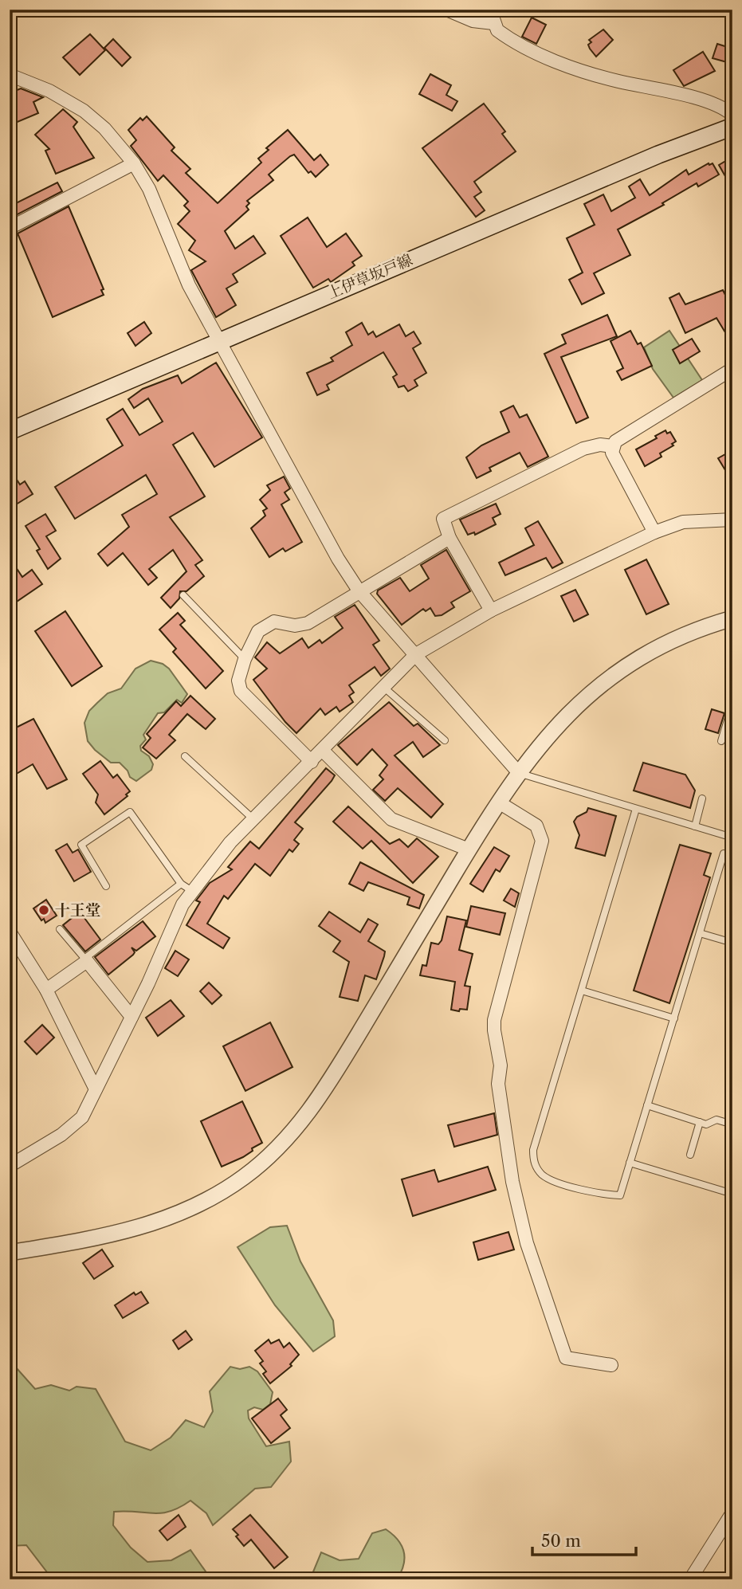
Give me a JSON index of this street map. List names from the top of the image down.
{
  "streets": {
    "main road": ["上伊草坂戸線"]
  },
  "places": ["十王堂"],
  "scale_bar": "50 m"
}
